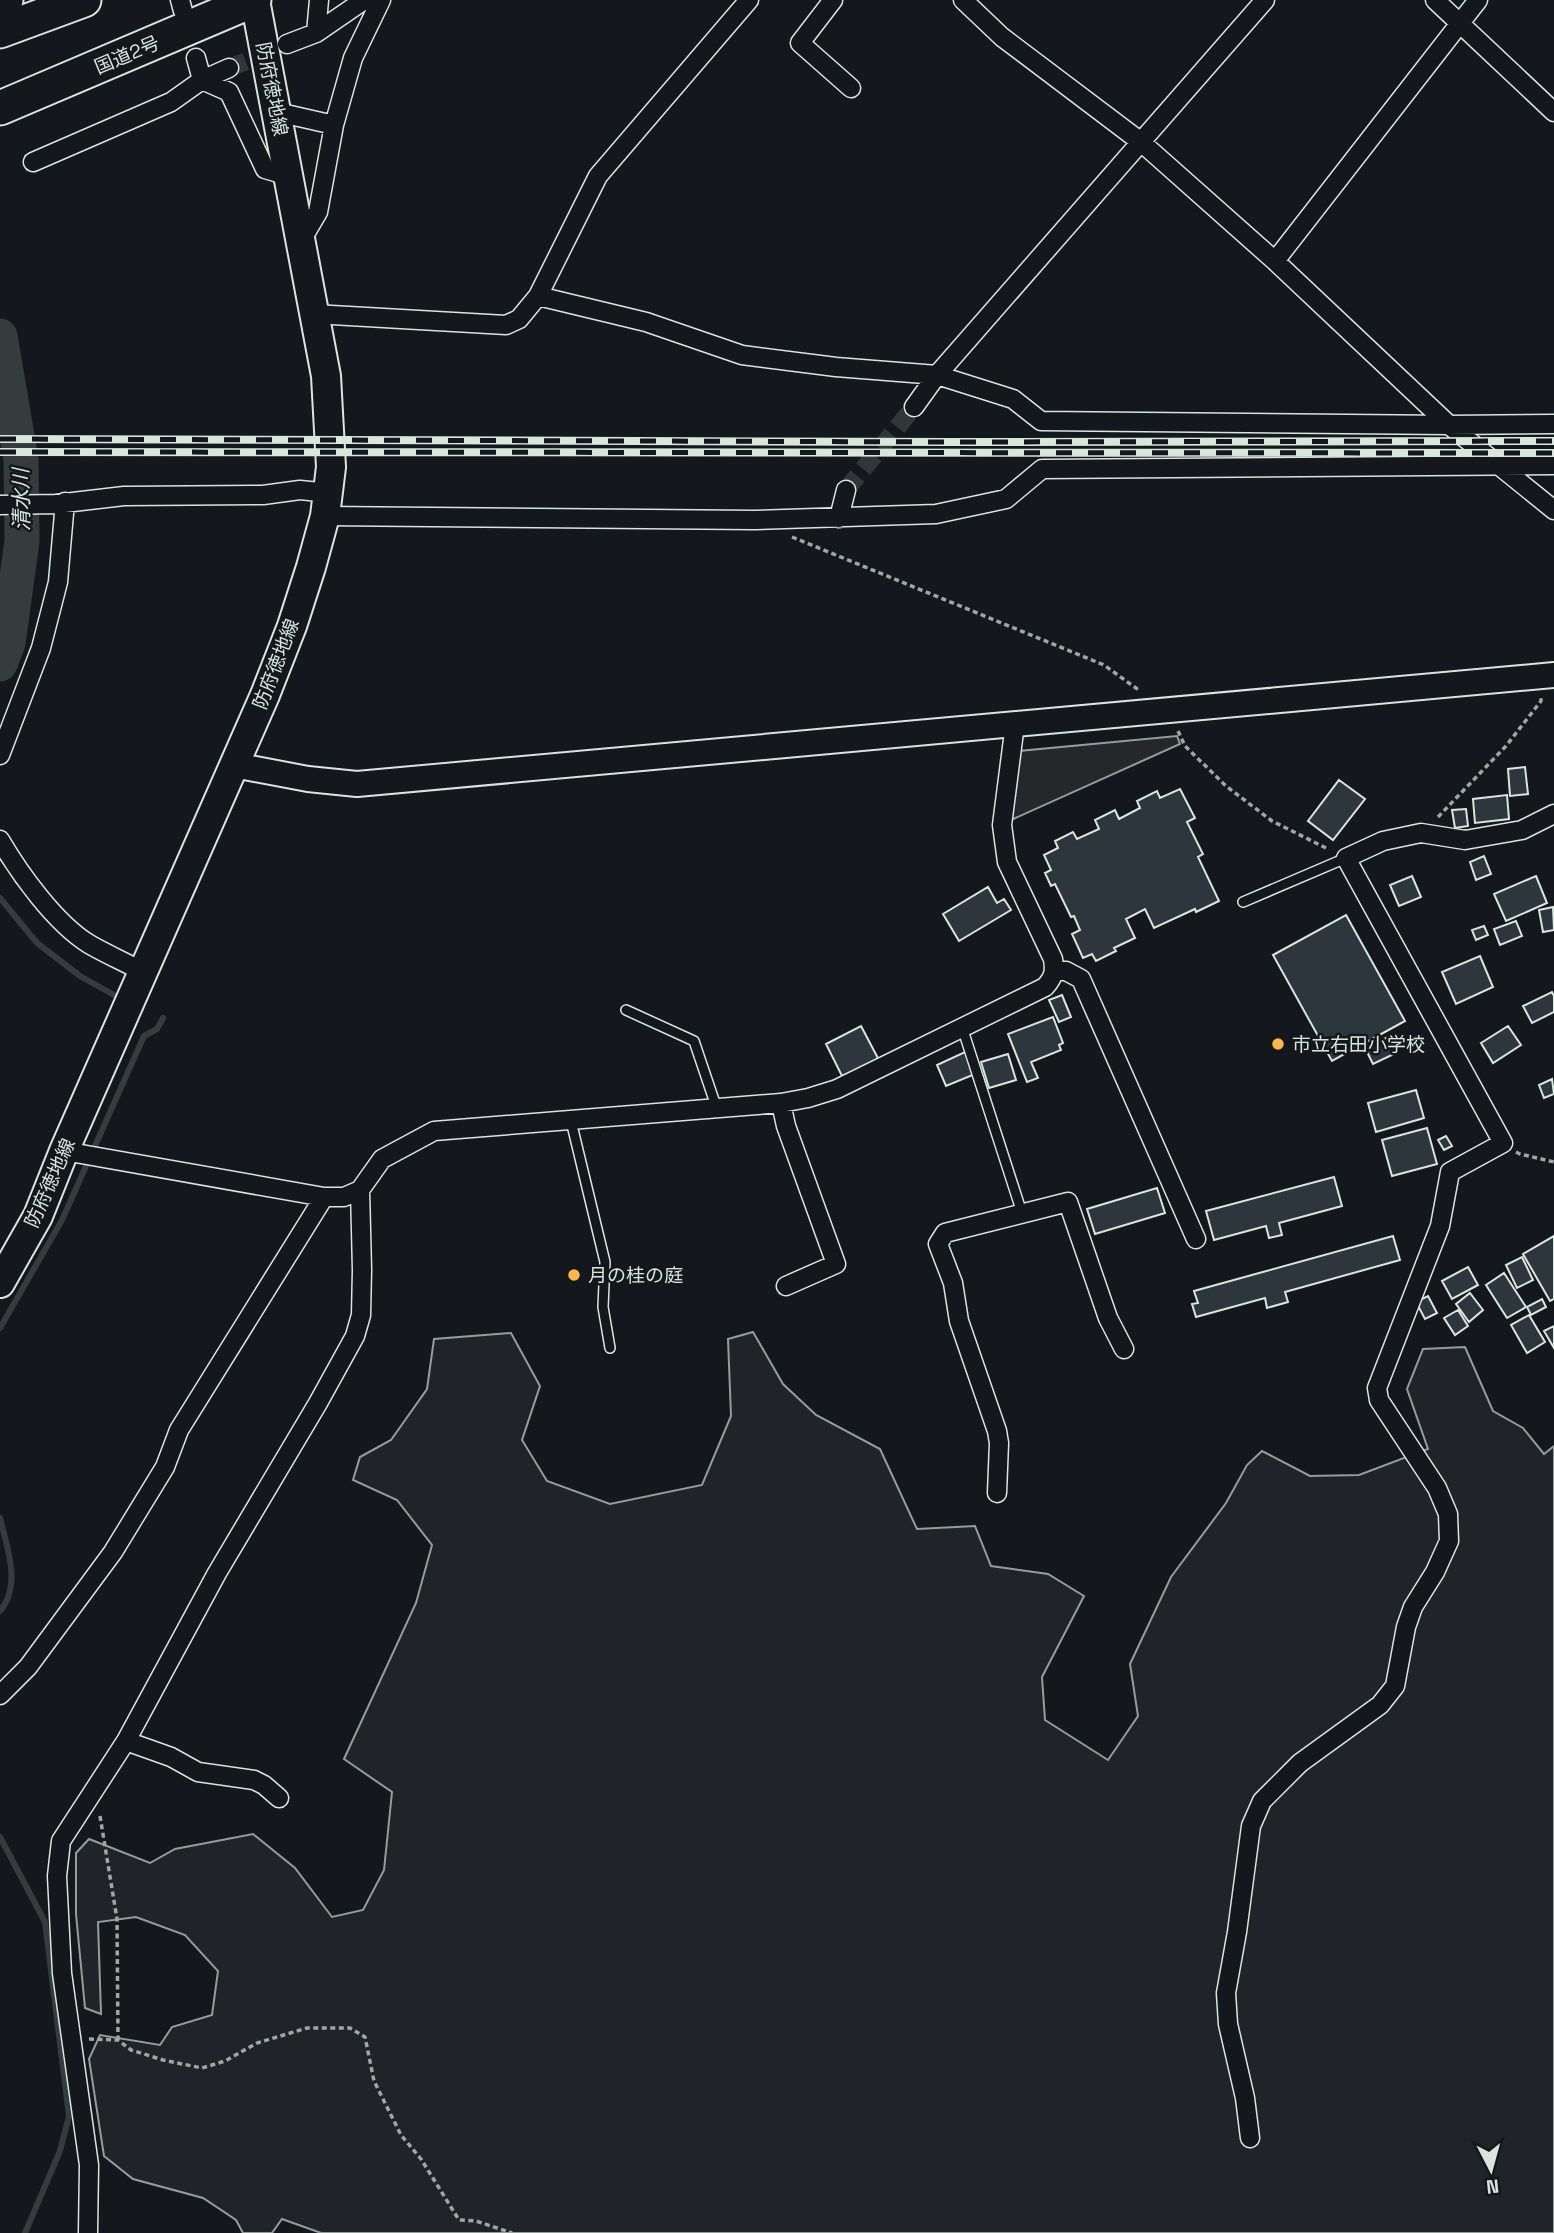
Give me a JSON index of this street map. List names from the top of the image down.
{
  "streets": {
    "highway": ["国道2号"],
    "main road": ["防府徳地線"]
  },
  "crossings": [
    ["国道2号", "防府徳地線"]
  ],
  "water": ["清水川"],
  "places": ["市立右田小学校", "月の桂の庭"],
  "north": "bottom"
}
